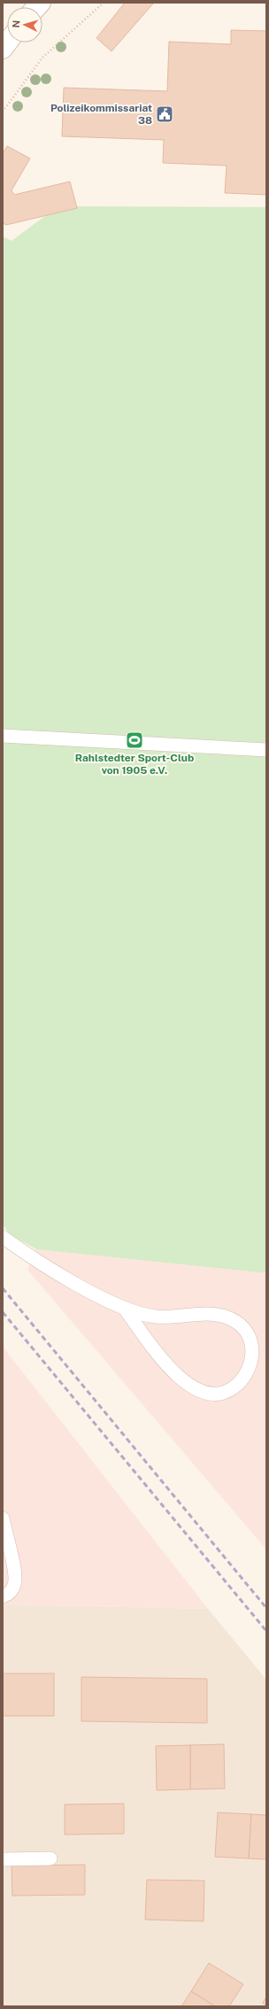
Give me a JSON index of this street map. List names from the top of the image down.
{
  "places": {
    "public building": ["Polizeikommissariat 38"],
    "sports": ["Rahlstedter Sport-Club von 1905 e.V."]
  },
  "north": "left"
}
